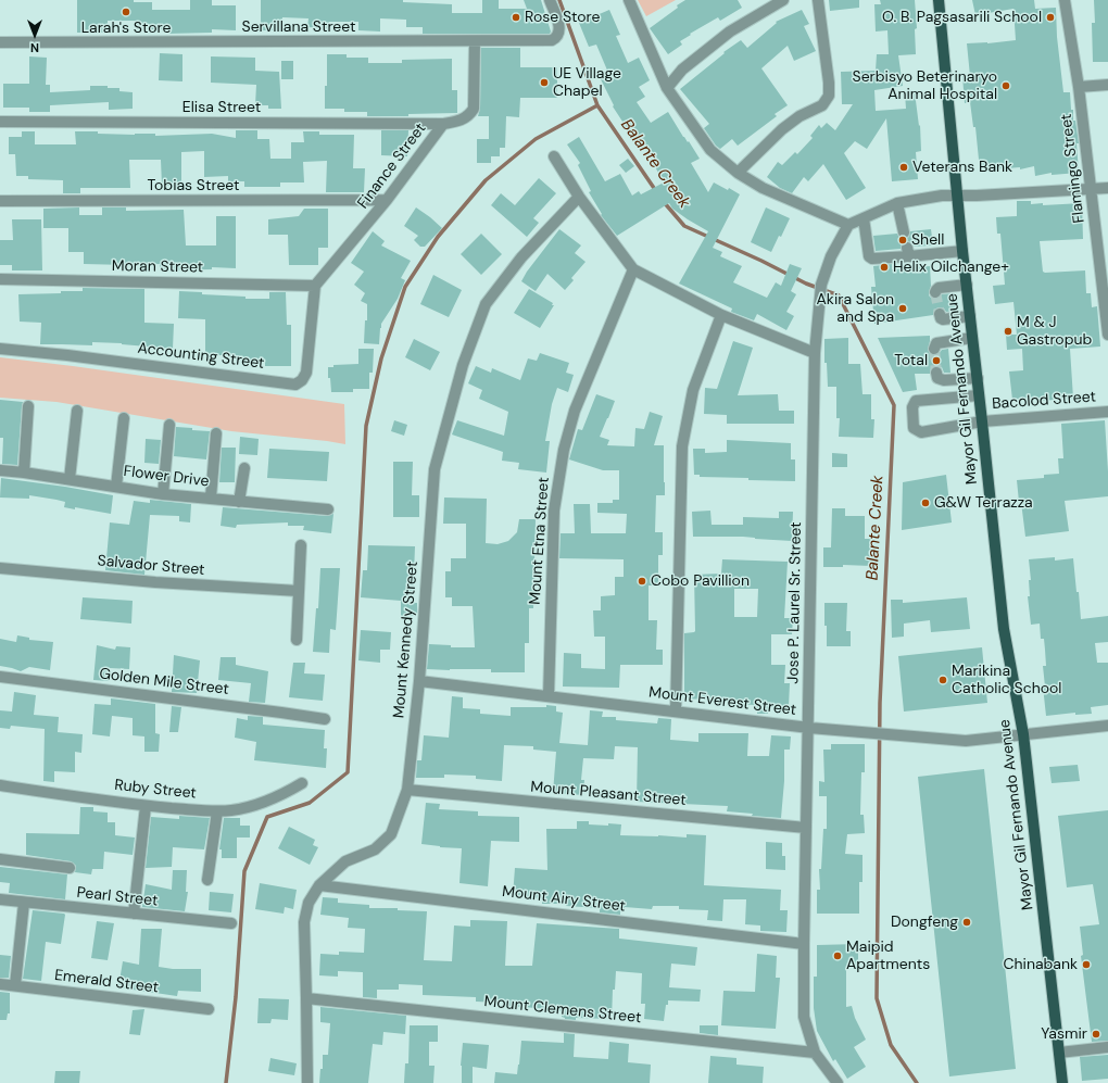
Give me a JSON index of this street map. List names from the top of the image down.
{
  "streets": {
    "main road": ["Mayor Gil Fernando Avenue"],
    "street": [
      "Servillana Street",
      "Elisa Street",
      "Finance Street",
      "Flamingo Street",
      "Tobias Street",
      "Moran Street",
      "Accounting Street",
      "Bacolod Street",
      "Flower Drive",
      "Mount Etna Street",
      "Salvador Street",
      "Jose P. Laurel Sr. Street",
      "Mount Kennedy Street",
      "Golden Mile Street",
      "Mount Everest Street",
      "Ruby Street",
      "Mount Pleasant Street",
      "Pearl Street",
      "Mount Airy Street",
      "Emerald Street",
      "Mount Clemens Street"
    ]
  },
  "crossings": [
    ["Servillana Street", "Finance Street"],
    ["Elisa Street", "Finance Street"],
    ["Finance Street", "Tobias Street"],
    ["Finance Street", "Moran Street"],
    ["Finance Street", "Accounting Street"],
    ["Moran Street", "Accounting Street"],
    ["Mayor Gil Fernando Avenue", "Bacolod Street"],
    ["Mayor Gil Fernando Avenue", "Mount Everest Street"],
    ["Mount Etna Street", "Mount Everest Street"],
    ["Jose P. Laurel Sr. Street", "Mount Everest Street"],
    ["Jose P. Laurel Sr. Street", "Mount Pleasant Street"],
    ["Jose P. Laurel Sr. Street", "Mount Airy Street"],
    ["Jose P. Laurel Sr. Street", "Mount Clemens Street"],
    ["Mount Kennedy Street", "Mount Everest Street"],
    ["Mount Kennedy Street", "Mount Pleasant Street"],
    ["Mount Kennedy Street", "Mount Airy Street"],
    ["Mount Kennedy Street", "Mount Clemens Street"]
  ],
  "water": ["Balante Creek"],
  "places": [
    "Larah's Store",
    "Rose Store",
    "O. B. Pagsasarili School",
    "UE Village Chapel",
    "Serbisyo Beterinaryo Animal Hospital",
    "Veterans Bank",
    "Shell",
    "Helix Oilchange+",
    "Akira Salon and Spa",
    "M & J Gastropub",
    "Total",
    "G&W Terrazza",
    "Cobo Pavillion",
    "Marikina Catholic School",
    "Dongfeng",
    "Maipid Apartments",
    "Chinabank",
    "Yasmir"
  ],
  "north": "bottom"
}
